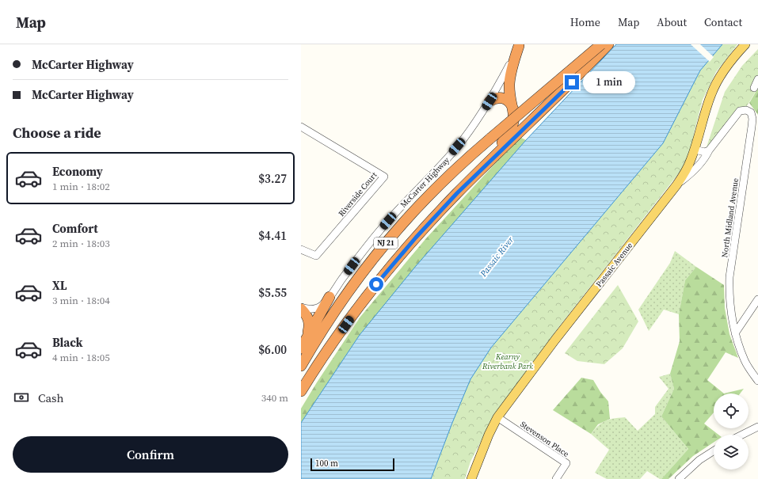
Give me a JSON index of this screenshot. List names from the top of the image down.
{
  "streets": {
    "highway": ["NJ 21"],
    "main road": ["Passaic Avenue"],
    "street": [
      "McCarter Highway",
      "Riverside Court",
      "North Midland Avenue",
      "Stevenson Place"
    ]
  },
  "crossings": [
    ["North Midland Avenue", "Passaic Avenue"],
    ["Passaic Avenue", "Stevenson Place"]
  ],
  "water": ["Passaic River"],
  "parks": ["Kearny Riverbank Park"],
  "scale_bar": "100 m",
  "page": {
    "header": "Map",
    "nav": [
      "Home",
      "Map",
      "About",
      "Contact"
    ],
    "banner": ["McCarter Highway", "McCarter Highway"],
    "bubble": "1 min",
    "heading": "Choose a ride",
    "list": [
      {
        "name": "Economy",
        "note": "1 min · 18:02",
        "value": "$3.27"
      },
      {
        "name": "Comfort",
        "note": "2 min · 18:03",
        "value": "$4.41"
      },
      {
        "name": "XL",
        "note": "3 min · 18:04",
        "value": "$5.55"
      },
      {
        "name": "Black",
        "note": "4 min · 18:05",
        "value": "$6.00"
      }
    ],
    "pay": ["Cash", "340 m"],
    "buttons": "Confirm",
    "scale": "100 m"
  }
}
